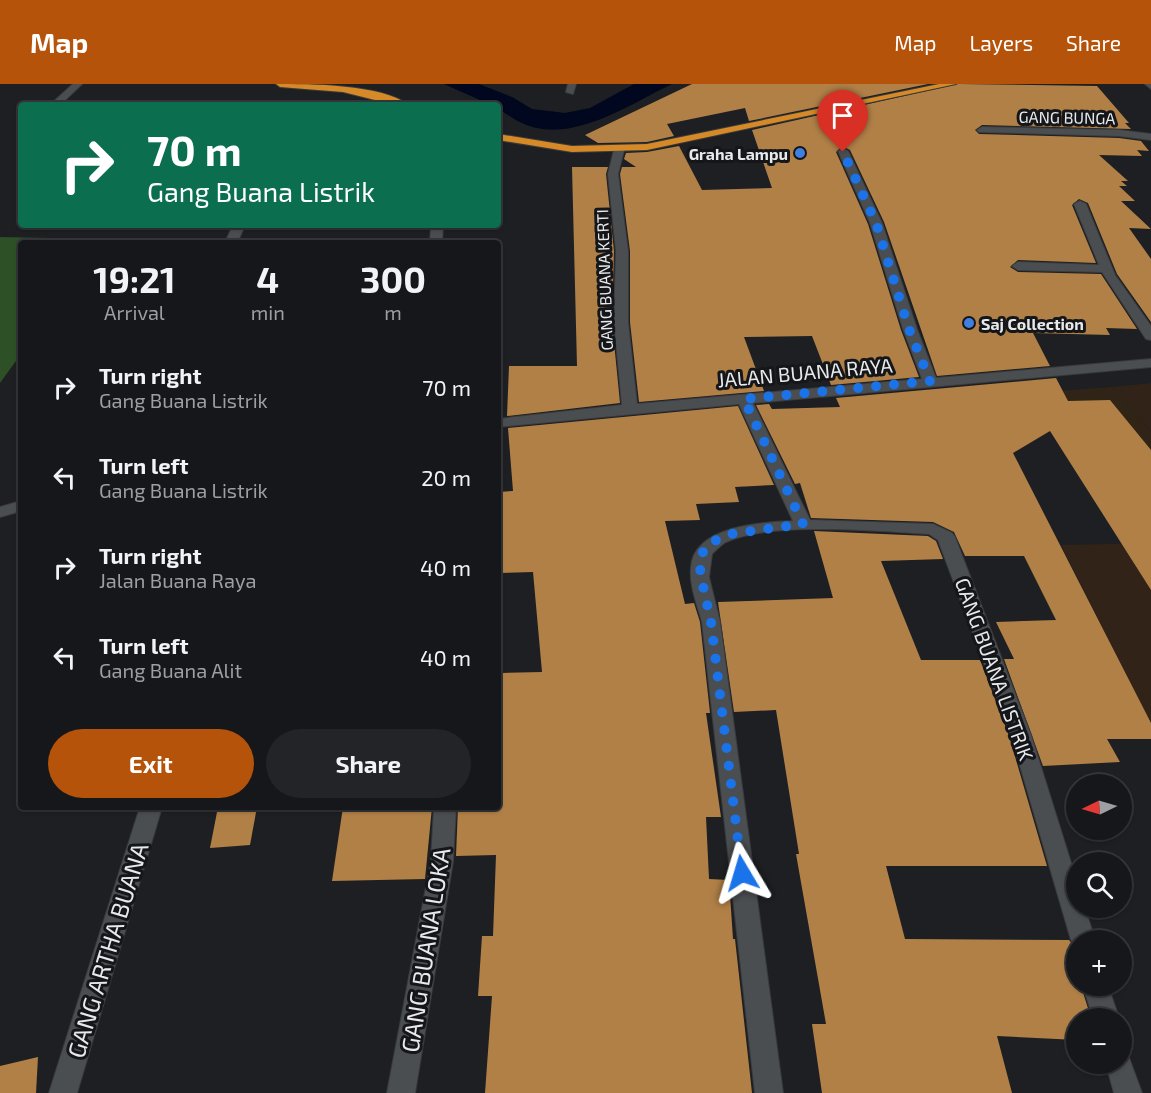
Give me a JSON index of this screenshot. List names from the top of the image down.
{
  "streets": {
    "street": [
      "GANG BUNGA",
      "GANG BUANA KERTI",
      "JALAN BUANA RAYA",
      "GANG BUANA LISTRIK",
      "GANG ARTHA BUANA",
      "GANG BUANA LOKA"
    ]
  },
  "crossings": [
    ["GANG BUANA KERTI", "JALAN BUANA RAYA"]
  ],
  "places": ["Graha Lampu", "Saj Collection"],
  "north": "left",
  "page": {
    "header": "Map",
    "nav": ["Map", "Layers", "Share"],
    "turn": ["70 m", "Gang Buana Listrik"],
    "eta": [
      "19:21",
      "Arrival",
      "4",
      "min",
      "300",
      "m"
    ],
    "list": [
      {
        "name": "Turn right",
        "note": "Gang Buana Listrik",
        "value": "70 m"
      },
      {
        "name": "Turn left",
        "note": "Gang Buana Listrik",
        "value": "20 m"
      },
      {
        "name": "Turn right",
        "note": "Jalan Buana Raya",
        "value": "40 m"
      },
      {
        "name": "Turn left",
        "note": "Gang Buana Alit",
        "value": "40 m"
      }
    ],
    "buttons": ["Exit", "Share"],
    "map_buttons": ["+", "−"]
  }
}
